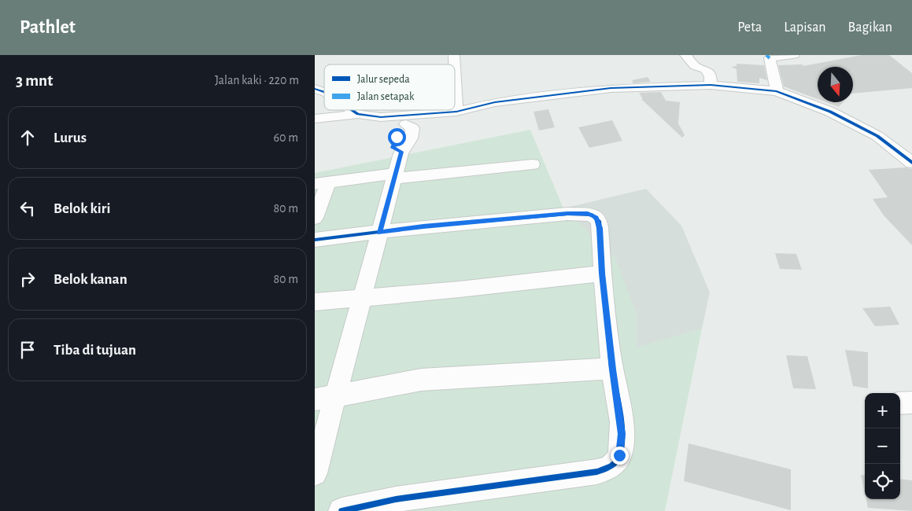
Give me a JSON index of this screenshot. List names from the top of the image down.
{
  "legend": ["Jalur sepeda", "Jalan setapak"],
  "north": "bottom",
  "page": {
    "header": "Pathlet",
    "nav": ["Peta", "Lapisan", "Bagikan"],
    "heading": ["3 mnt", "Jalan kaki · 220 m"],
    "list": [
      ["Lurus", "60 m"],
      ["Belok kiri", "80 m"],
      ["Belok kanan", "80 m"],
      "Tiba di tujuan"
    ],
    "map_buttons": ["+", "−"]
  }
}
